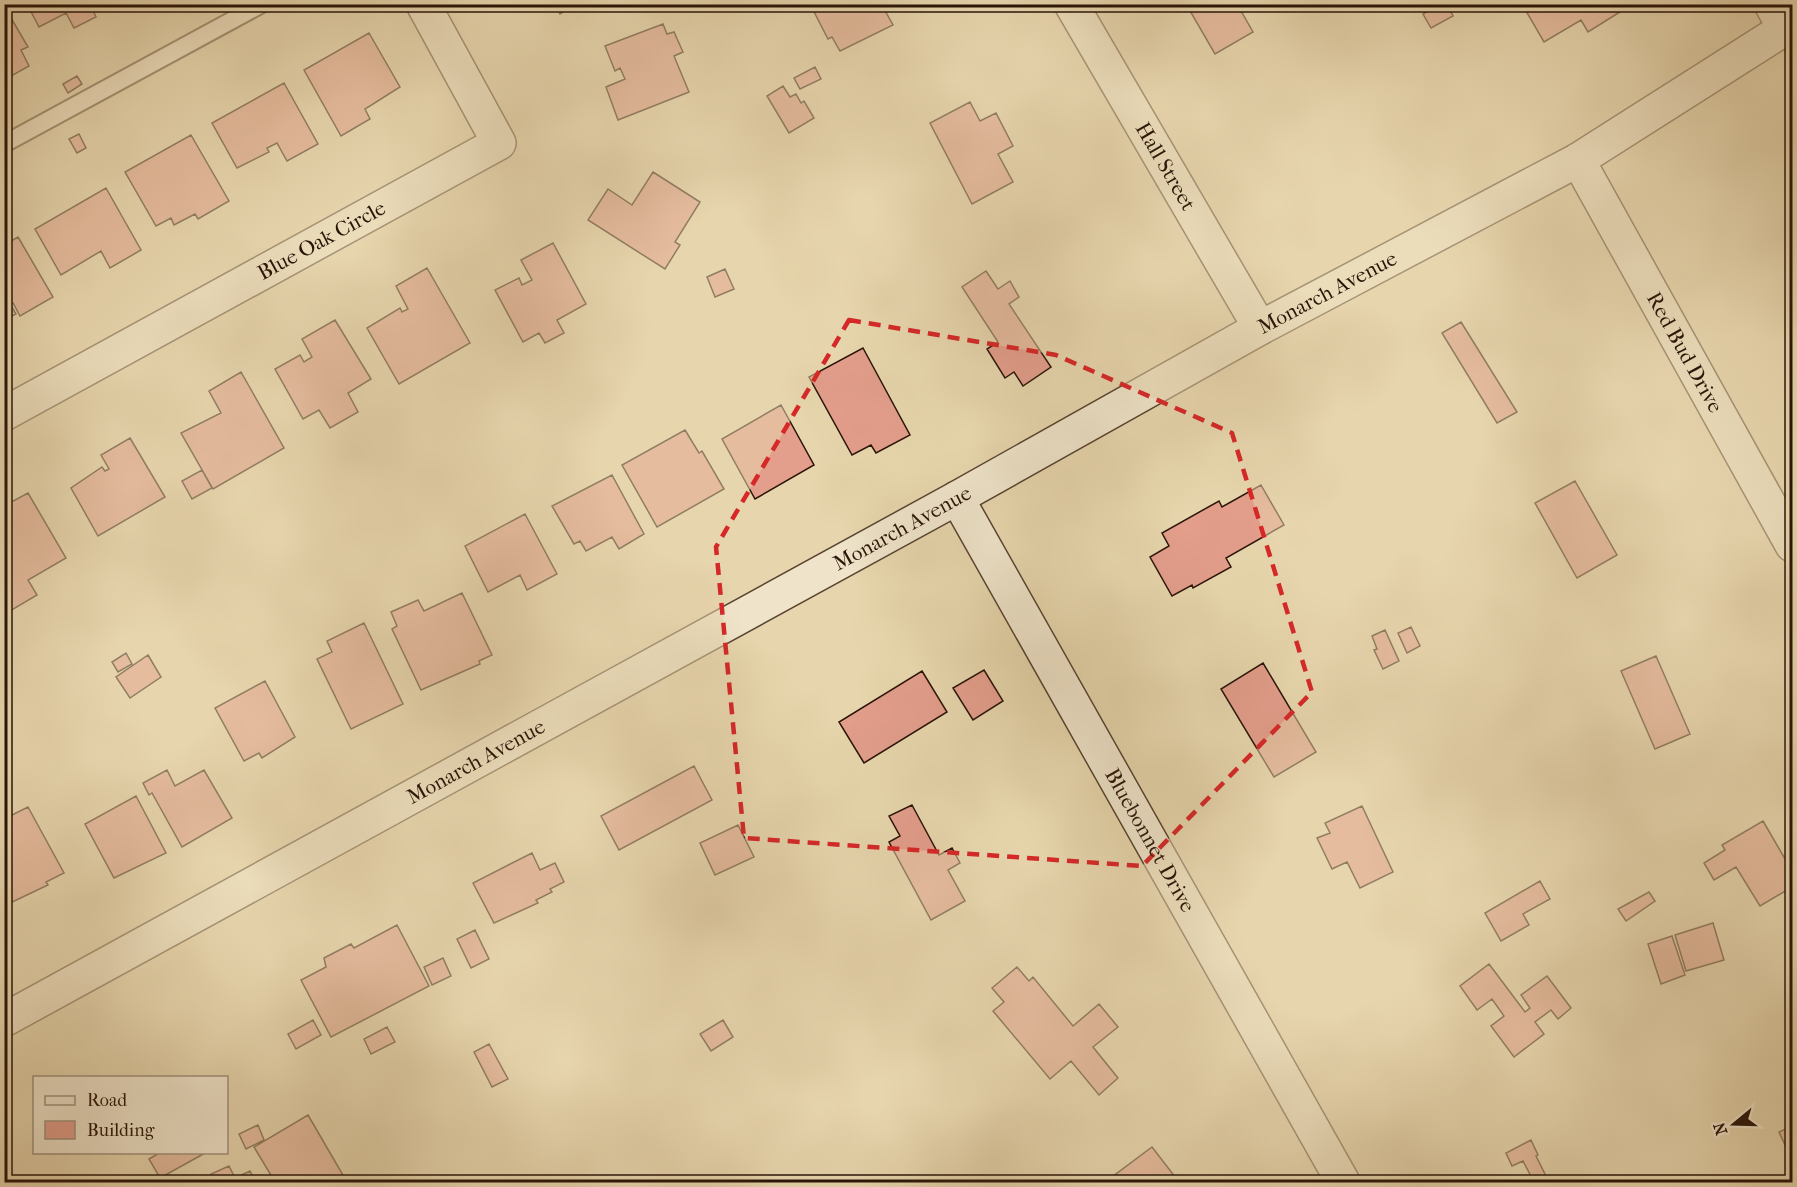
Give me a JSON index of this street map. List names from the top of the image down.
{
  "streets": {
    "street": [
      "Hall Street",
      "Blue Oak Circle",
      "Monarch Avenue",
      "Red Bud Drive",
      "Bluebonnet Drive"
    ]
  },
  "crossings": [
    ["Hall Street", "Monarch Avenue"],
    ["Monarch Avenue", "Red Bud Drive"],
    ["Monarch Avenue", "Bluebonnet Drive"]
  ],
  "legend": ["Road", "Building"],
  "north": "left"
}
